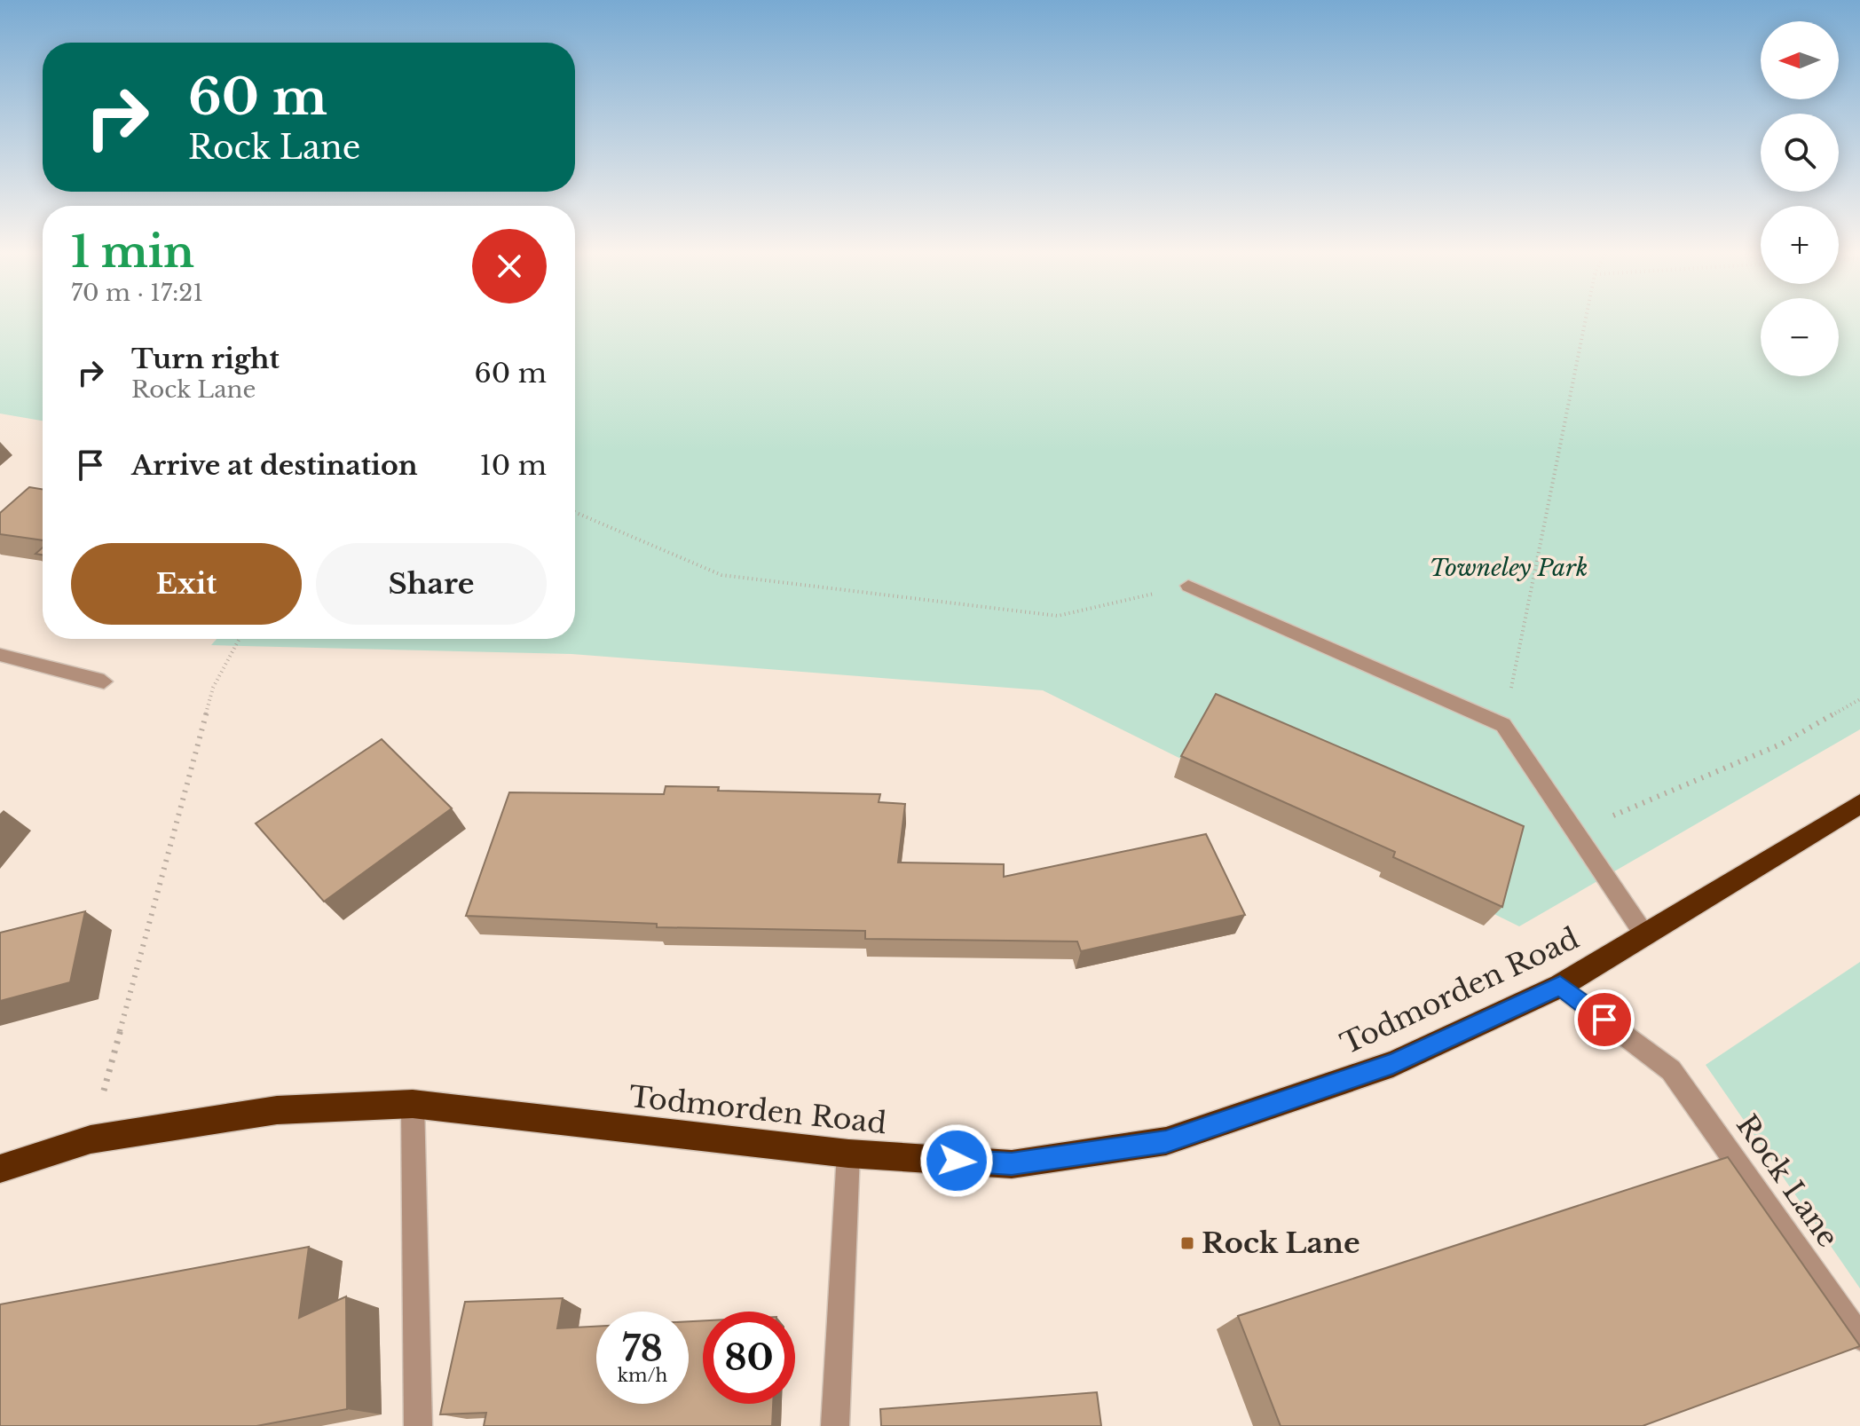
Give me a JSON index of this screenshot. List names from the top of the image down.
{
  "streets": {
    "highway": ["Todmorden Road"],
    "street": ["Rock Lane"]
  },
  "crossings": [
    ["Todmorden Road", "Rock Lane"]
  ],
  "parks": ["Towneley Park"],
  "places": {
    "transit": ["Rock Lane"]
  },
  "north": "left",
  "page": {
    "map_buttons": ["+", "−"],
    "turn": ["60 m", "Rock Lane"],
    "heading": ["1 min", "70 m · 17:21"],
    "list": [
      {
        "name": "Turn right",
        "note": "Rock Lane",
        "value": "60 m"
      },
      {
        "name": "Arrive at destination",
        "value": "10 m"
      }
    ],
    "buttons": ["Exit", "Share"],
    "speed": "78 km/h",
    "limit": "80"
  }
}
